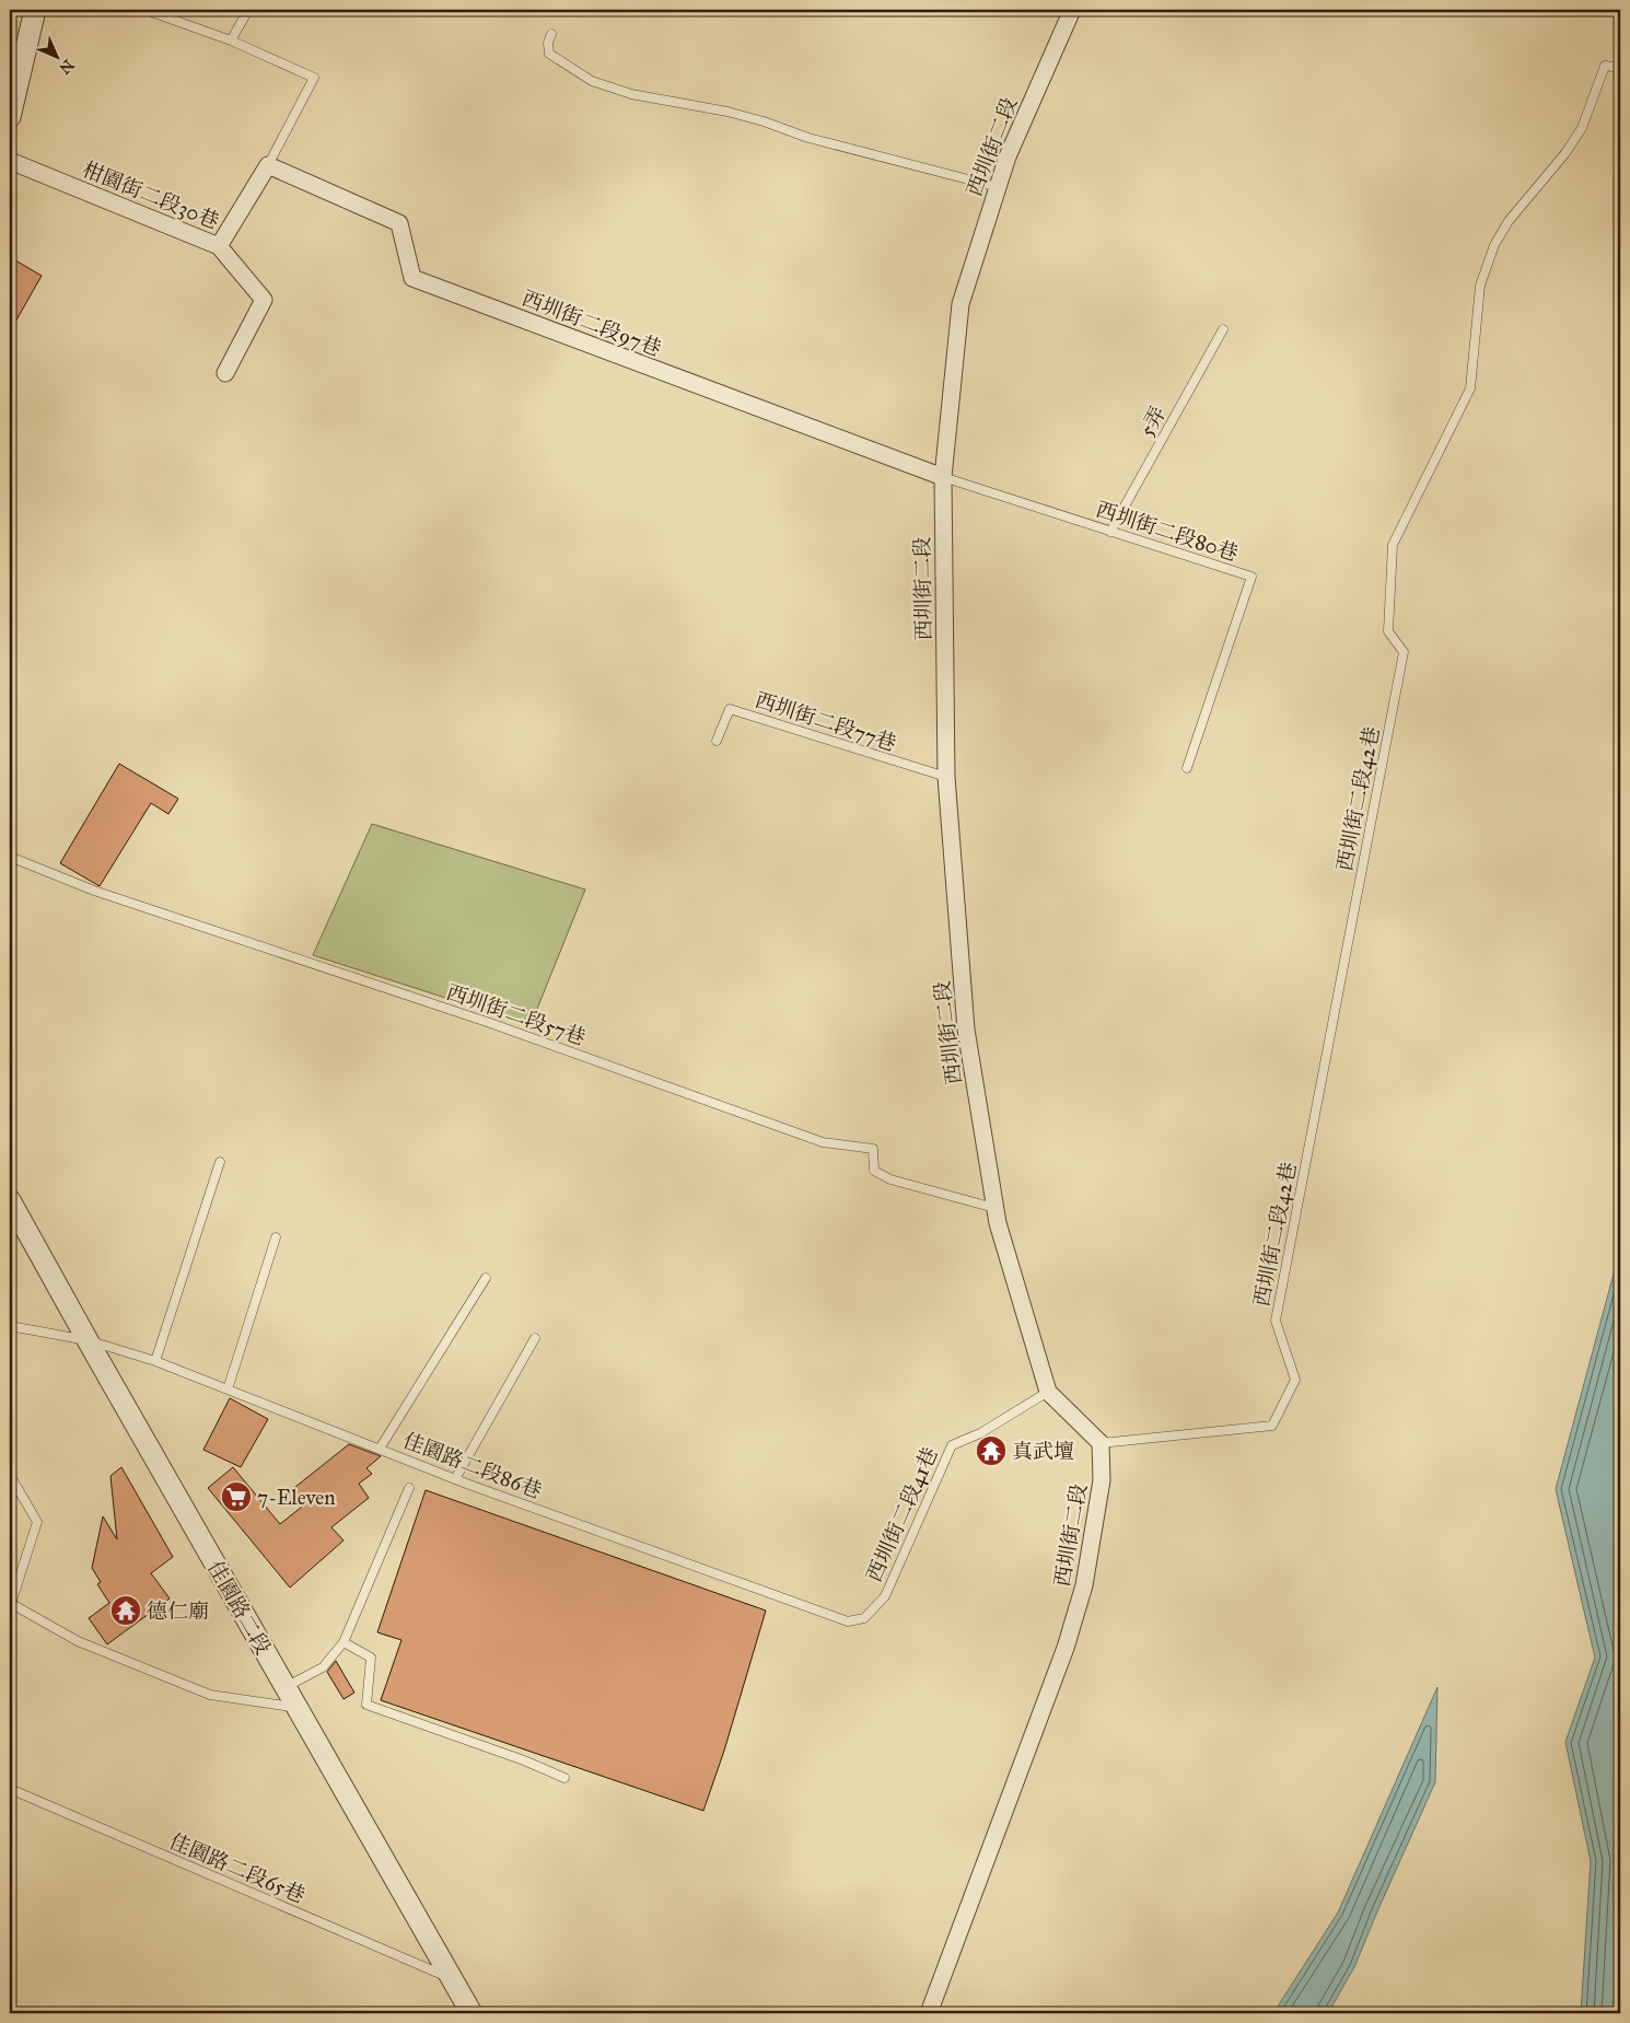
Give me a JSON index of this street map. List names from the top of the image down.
{
  "streets": {
    "street": [
      "西圳街二段",
      "柑園街二段30巷",
      "西圳街二段97巷",
      "佳園路二段"
    ],
    "lane": [
      "5弄",
      "西圳街二段80巷",
      "西圳街二段77巷",
      "西圳街二段42巷",
      "西圳街二段57巷",
      "佳園路二段86巷",
      "西圳街二段41巷",
      "佳園路二段65巷"
    ]
  },
  "crossings": [
    ["西圳街二段", "西圳街二段97巷"],
    ["西圳街二段", "西圳街二段80巷"],
    ["西圳街二段", "西圳街二段77巷"],
    ["西圳街二段", "西圳街二段42巷"],
    ["西圳街二段", "西圳街二段57巷"],
    ["西圳街二段", "西圳街二段41巷"],
    ["柑園街二段30巷", "西圳街二段97巷"],
    ["西圳街二段97巷", "西圳街二段80巷"],
    ["5弄", "西圳街二段80巷"],
    ["佳園路二段86巷", "西圳街二段41巷"],
    ["佳園路二段86巷", "佳園路二段"],
    ["佳園路二段", "佳園路二段65巷"]
  ],
  "places": {
    "temple": ["真武壇", "德仁廟"],
    "supermarket": ["7-Eleven"]
  },
  "north": "bottom right"
}
